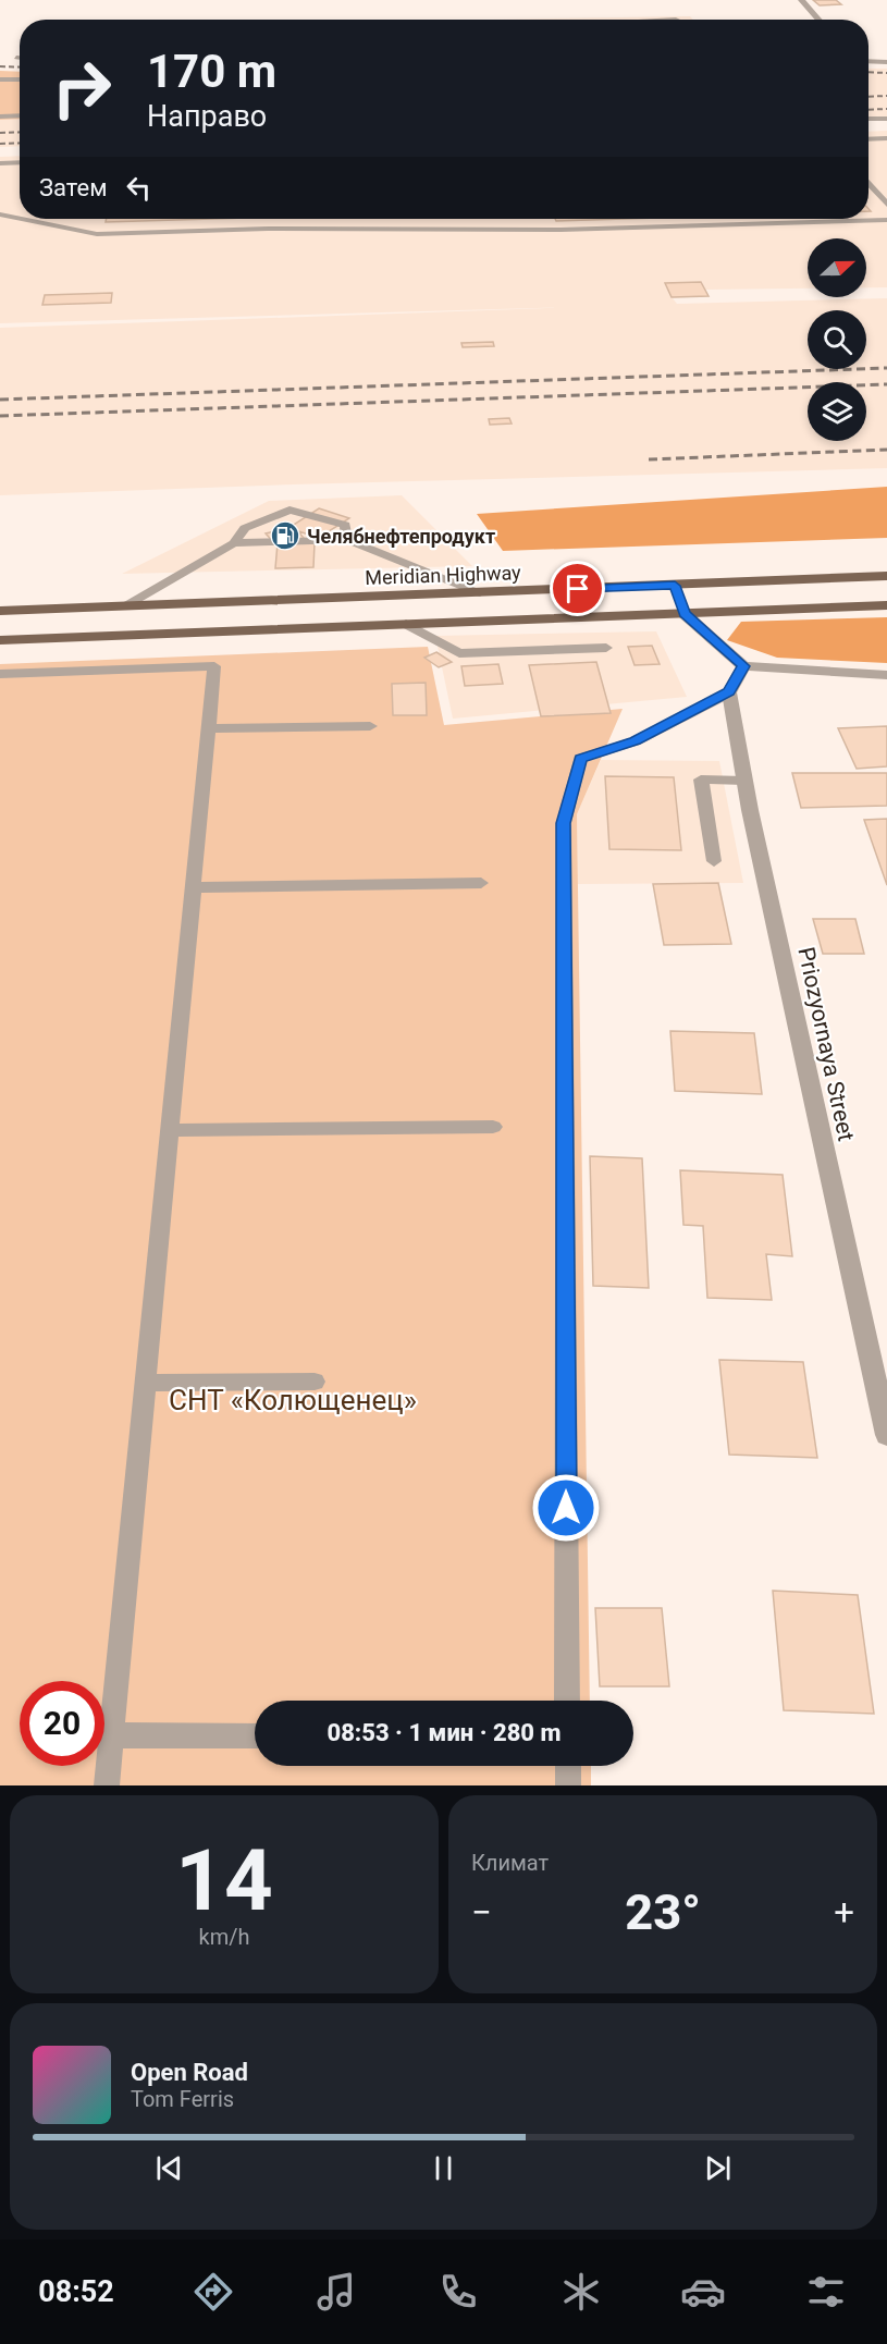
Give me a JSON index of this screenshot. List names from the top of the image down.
{
  "streets": {
    "main road": ["Meridian Highway"],
    "street": ["Priozyornaya Street"]
  },
  "parks": ["СНТ «Колющенец»"],
  "places": {
    "fuel station": ["Челябнефтепродукт"]
  },
  "north": "right",
  "page": {
    "turn": ["170 m", "Направо"],
    "then": "Затем",
    "limit": "20",
    "trip": "08:53 · 1 мин · 280 m",
    "tile": [
      ["14", "km/h"],
      "Климат"
    ],
    "heat": ["−", "23°", "+"],
    "song": ["Open Road", "Tom Ferris"],
    "tabs": "08:52"
  }
}
